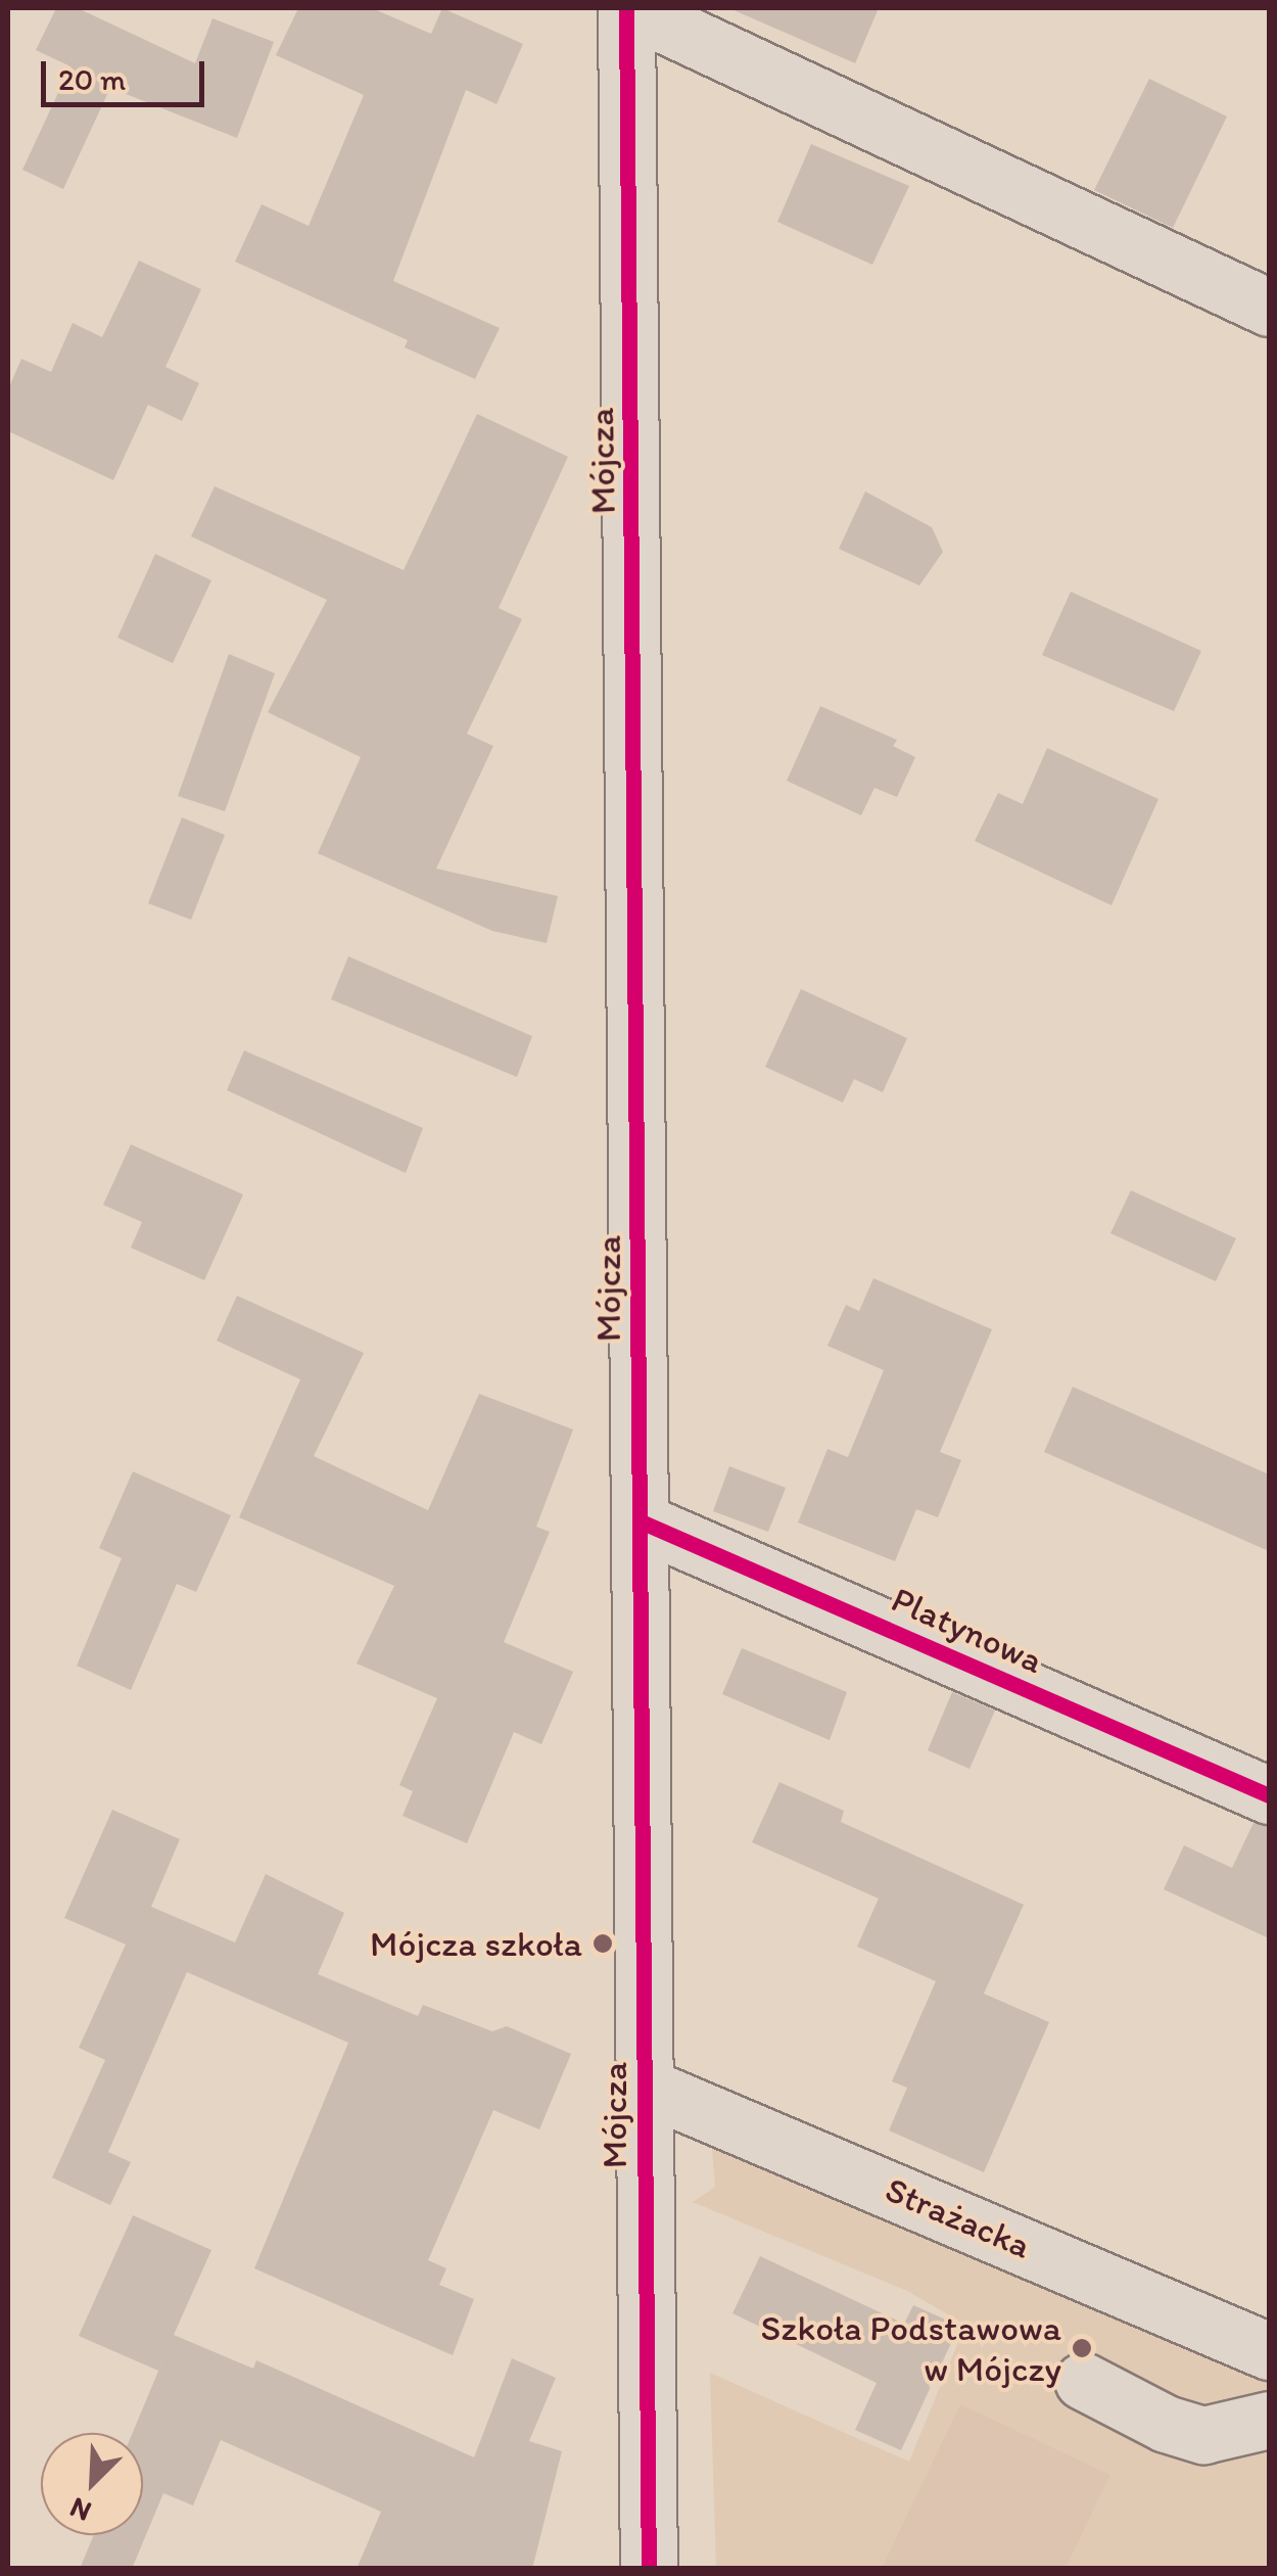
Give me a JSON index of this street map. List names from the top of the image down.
{
  "streets": {
    "street": ["Mójcza", "Platynowa", "Strażacka"]
  },
  "crossings": [
    ["Mójcza", "Platynowa"],
    ["Mójcza", "Strażacka"]
  ],
  "places": ["Mójcza szkoła", "Szkoła Podstawowa w Mójczy"],
  "scale_bar": "20 m",
  "north": "bottom left"
}
